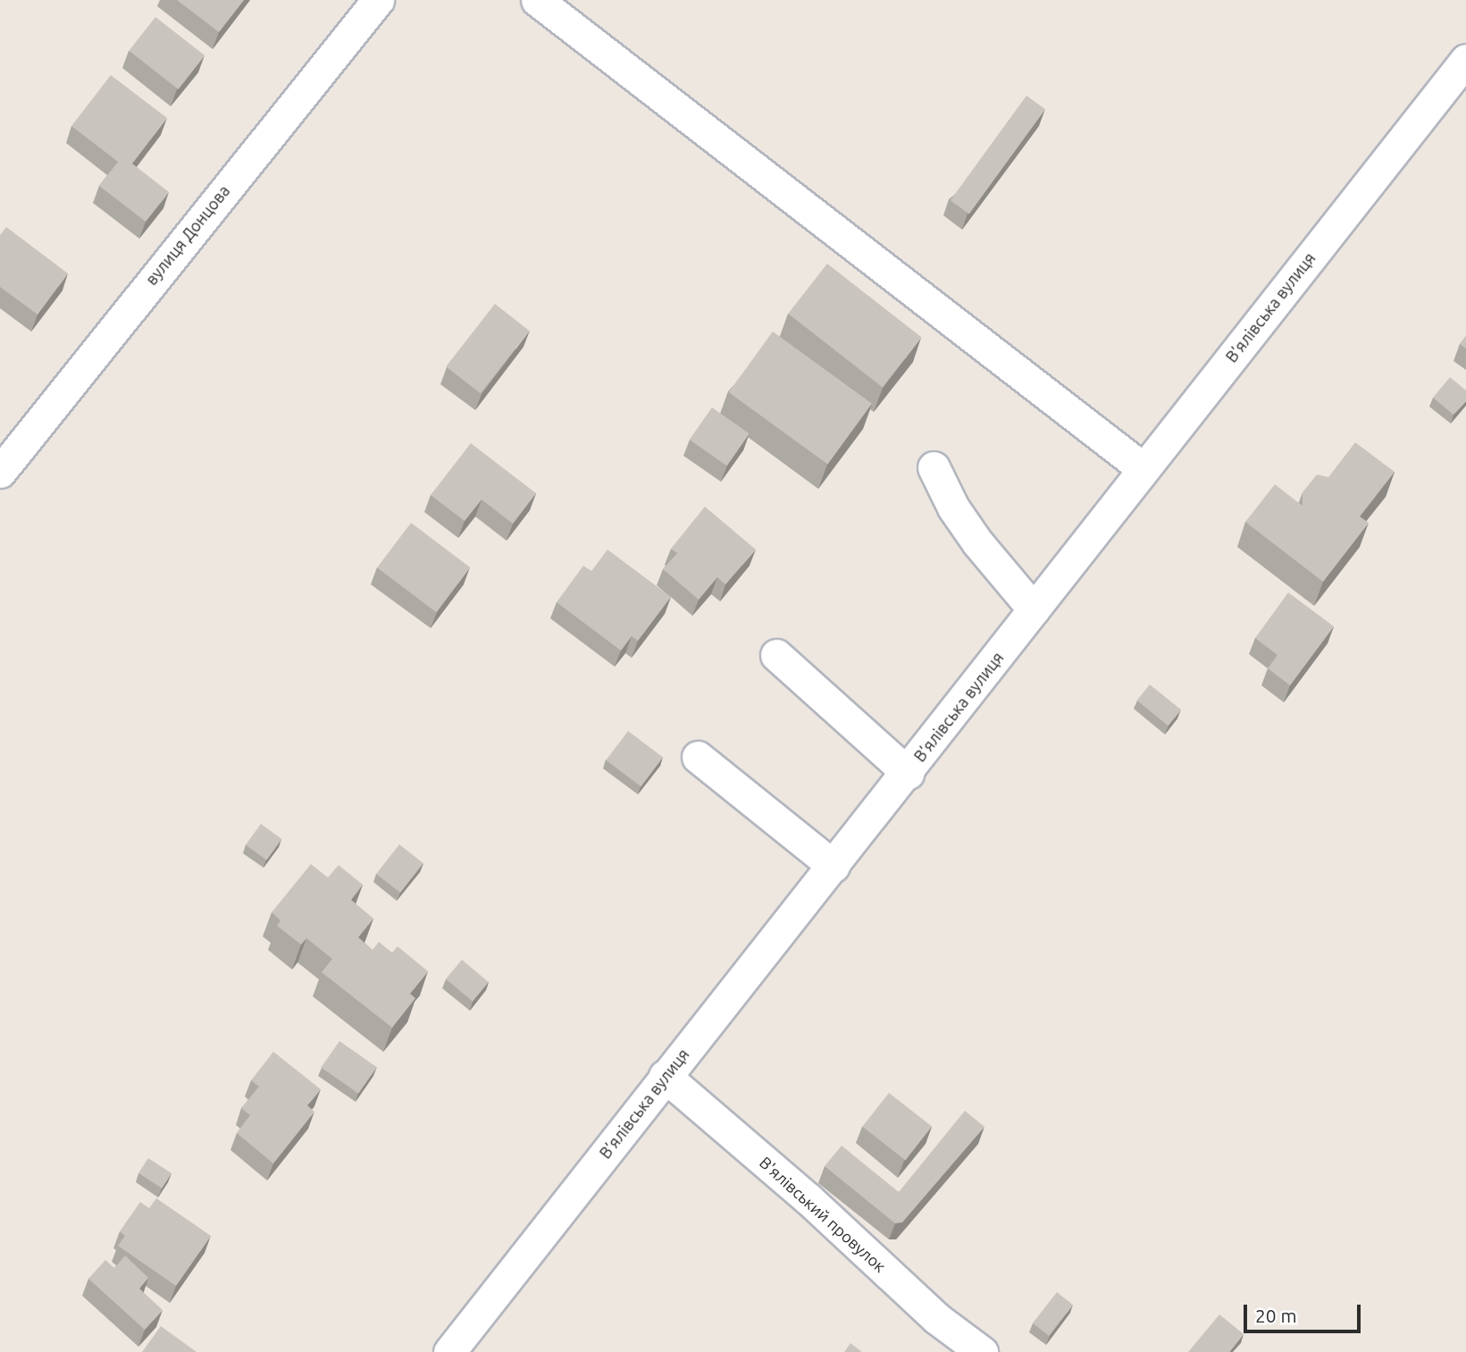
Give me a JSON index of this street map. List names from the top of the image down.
{
  "streets": {
    "street": ["вулиця Донцова", "В’ялівська вулиця", "В'ялівський провулок"]
  },
  "crossings": [
    ["В’ялівська вулиця", "В'ялівський провулок"]
  ],
  "scale_bar": "20 m"
}
